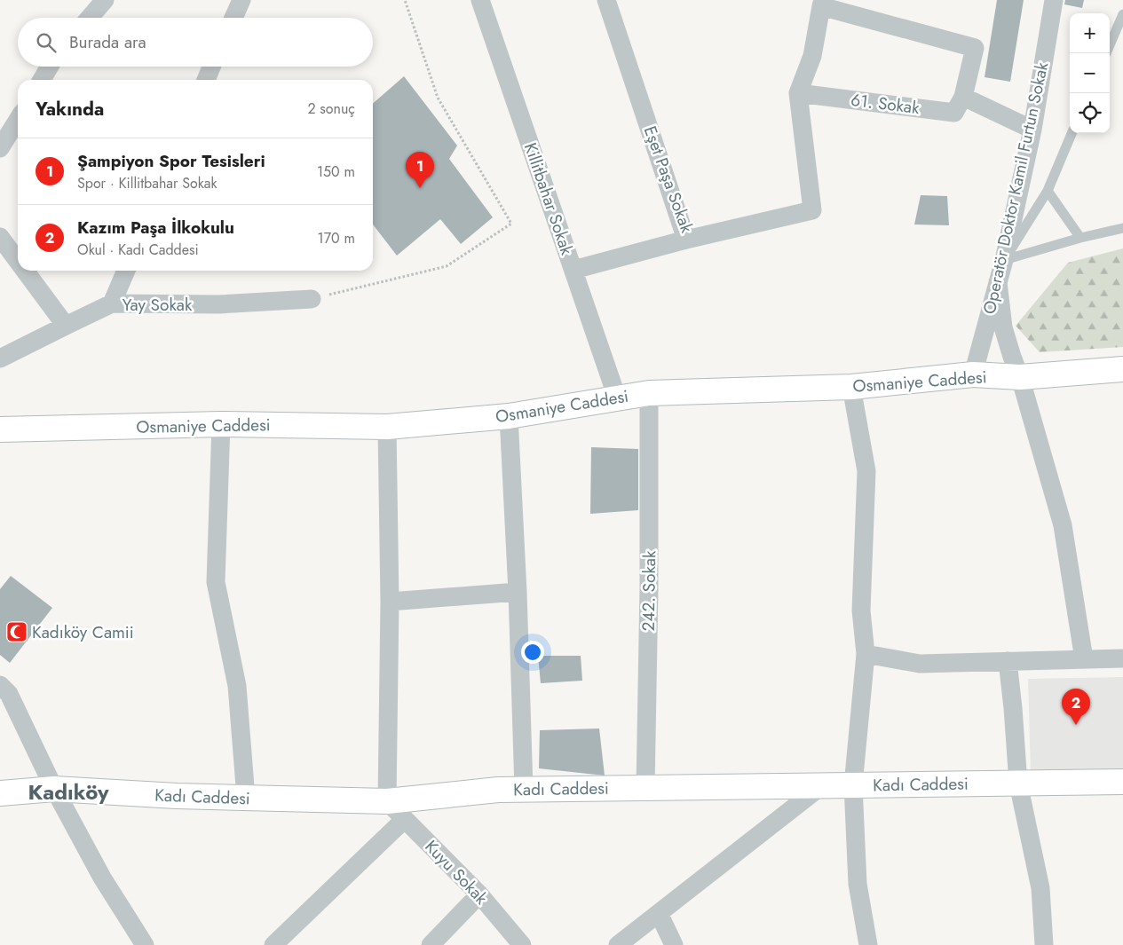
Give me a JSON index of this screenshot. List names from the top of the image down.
{
  "streets": {
    "street": [
      "61. Sokak",
      "Eşet Paşa Sokak",
      "Operatör Doktor Kamil Furtun Sokak",
      "Killitbahar Sokak",
      "Yay Sokak",
      "Osmaniye Caddesi",
      "242. Sokak",
      "Kadı Caddesi",
      "Kuyu Sokak"
    ]
  },
  "crossings": [
    ["61. Sokak", "Eşet Paşa Sokak"],
    ["Operatör Doktor Kamil Furtun Sokak", "Osmaniye Caddesi"],
    ["Killitbahar Sokak", "Osmaniye Caddesi"],
    ["Osmaniye Caddesi", "242. Sokak"],
    ["242. Sokak", "Kadı Caddesi"],
    ["Kadı Caddesi", "Kuyu Sokak"]
  ],
  "districts": ["Kadıköy"],
  "places": {
    "mosque": ["Kadıköy Camii"]
  },
  "page": {
    "map_buttons": ["+", "−"],
    "search": "Burada ara",
    "heading": ["Yakında", "2 sonuç"],
    "list": [
      {
        "mark": "1",
        "name": "Şampiyon Spor Tesisleri",
        "note": "Spor · Killitbahar Sokak",
        "value": "150 m"
      },
      {
        "mark": "2",
        "name": "Kazım Paşa İlkokulu",
        "note": "Okul · Kadı Caddesi",
        "value": "170 m"
      }
    ],
    "pins": ["1", "2"]
  }
}
